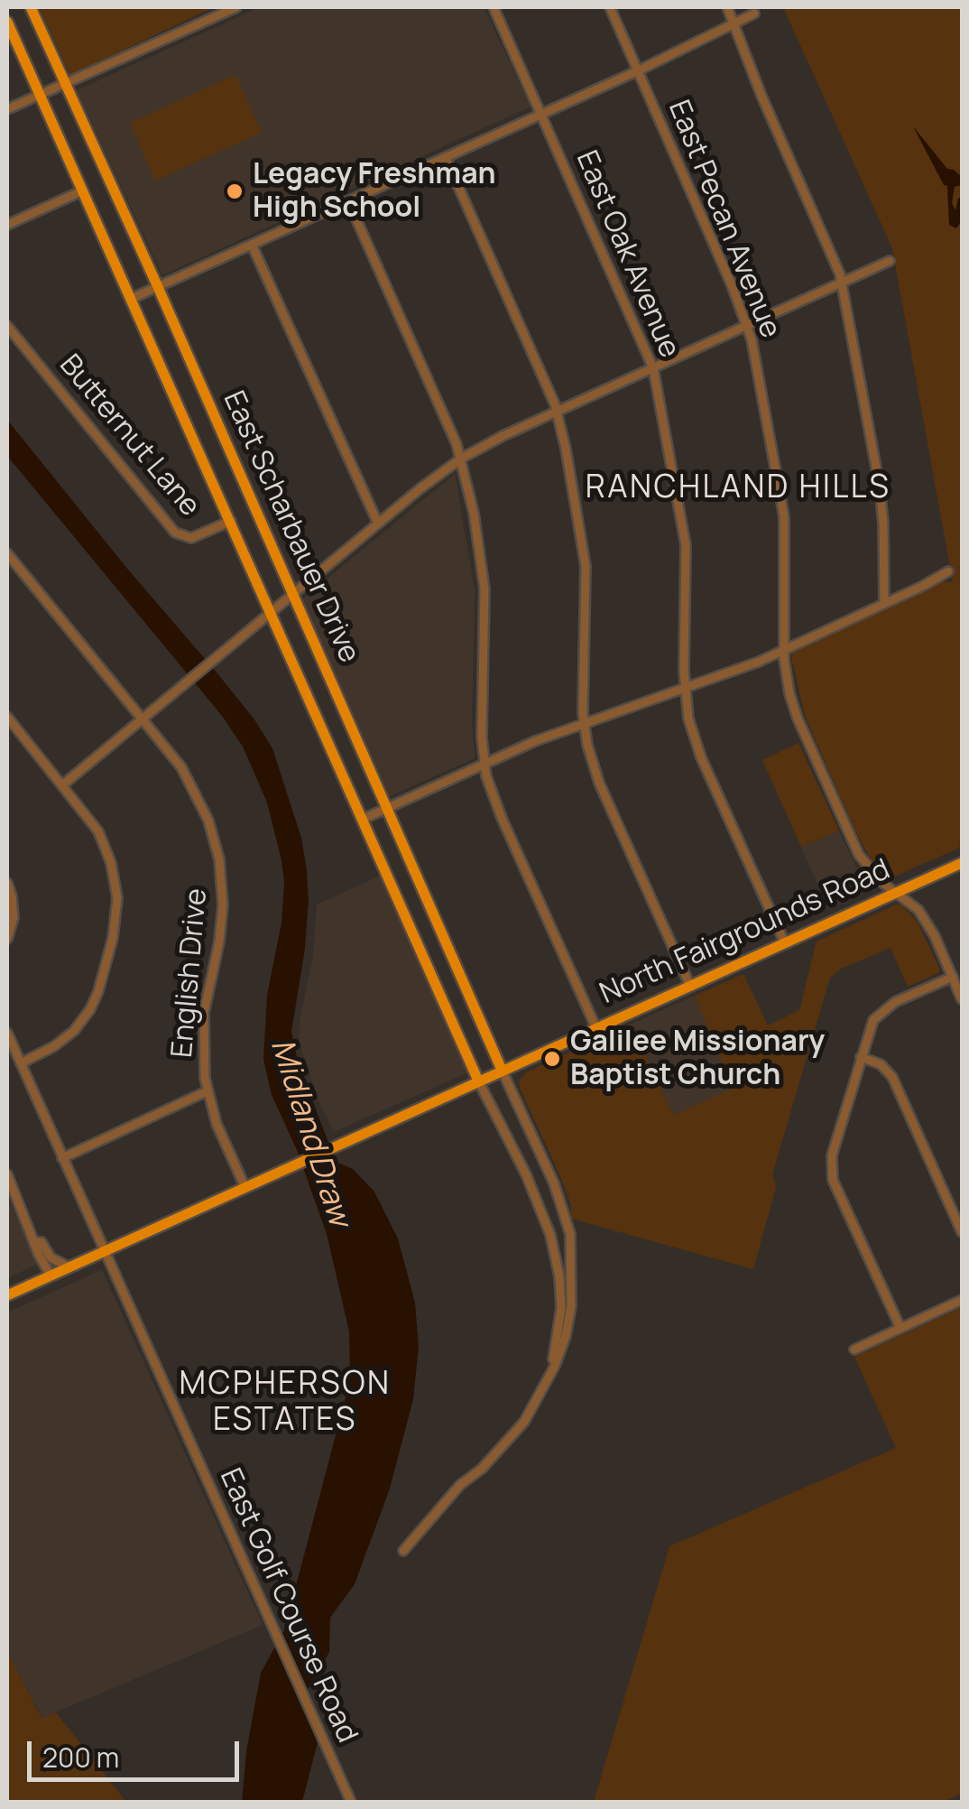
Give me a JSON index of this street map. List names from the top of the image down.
{
  "streets": {
    "main road": ["East Scharbauer Drive", "North Fairgrounds Road"],
    "street": [
      "East Pecan Avenue",
      "East Oak Avenue",
      "Butternut Lane",
      "English Drive",
      "East Golf Course Road"
    ]
  },
  "crossings": [
    ["East Pecan Avenue", "North Fairgrounds Road"],
    ["East Oak Avenue", "North Fairgrounds Road"],
    ["Butternut Lane", "East Scharbauer Drive"],
    ["East Scharbauer Drive", "North Fairgrounds Road"],
    ["North Fairgrounds Road", "English Drive"],
    ["North Fairgrounds Road", "East Golf Course Road"]
  ],
  "districts": ["RANCHLAND HILLS", "MCPHERSON ESTATES"],
  "water": ["Midland Draw"],
  "places": ["Legacy Freshman High School", "Galilee Missionary Baptist Church"],
  "scale_bar": "200 m"
}
